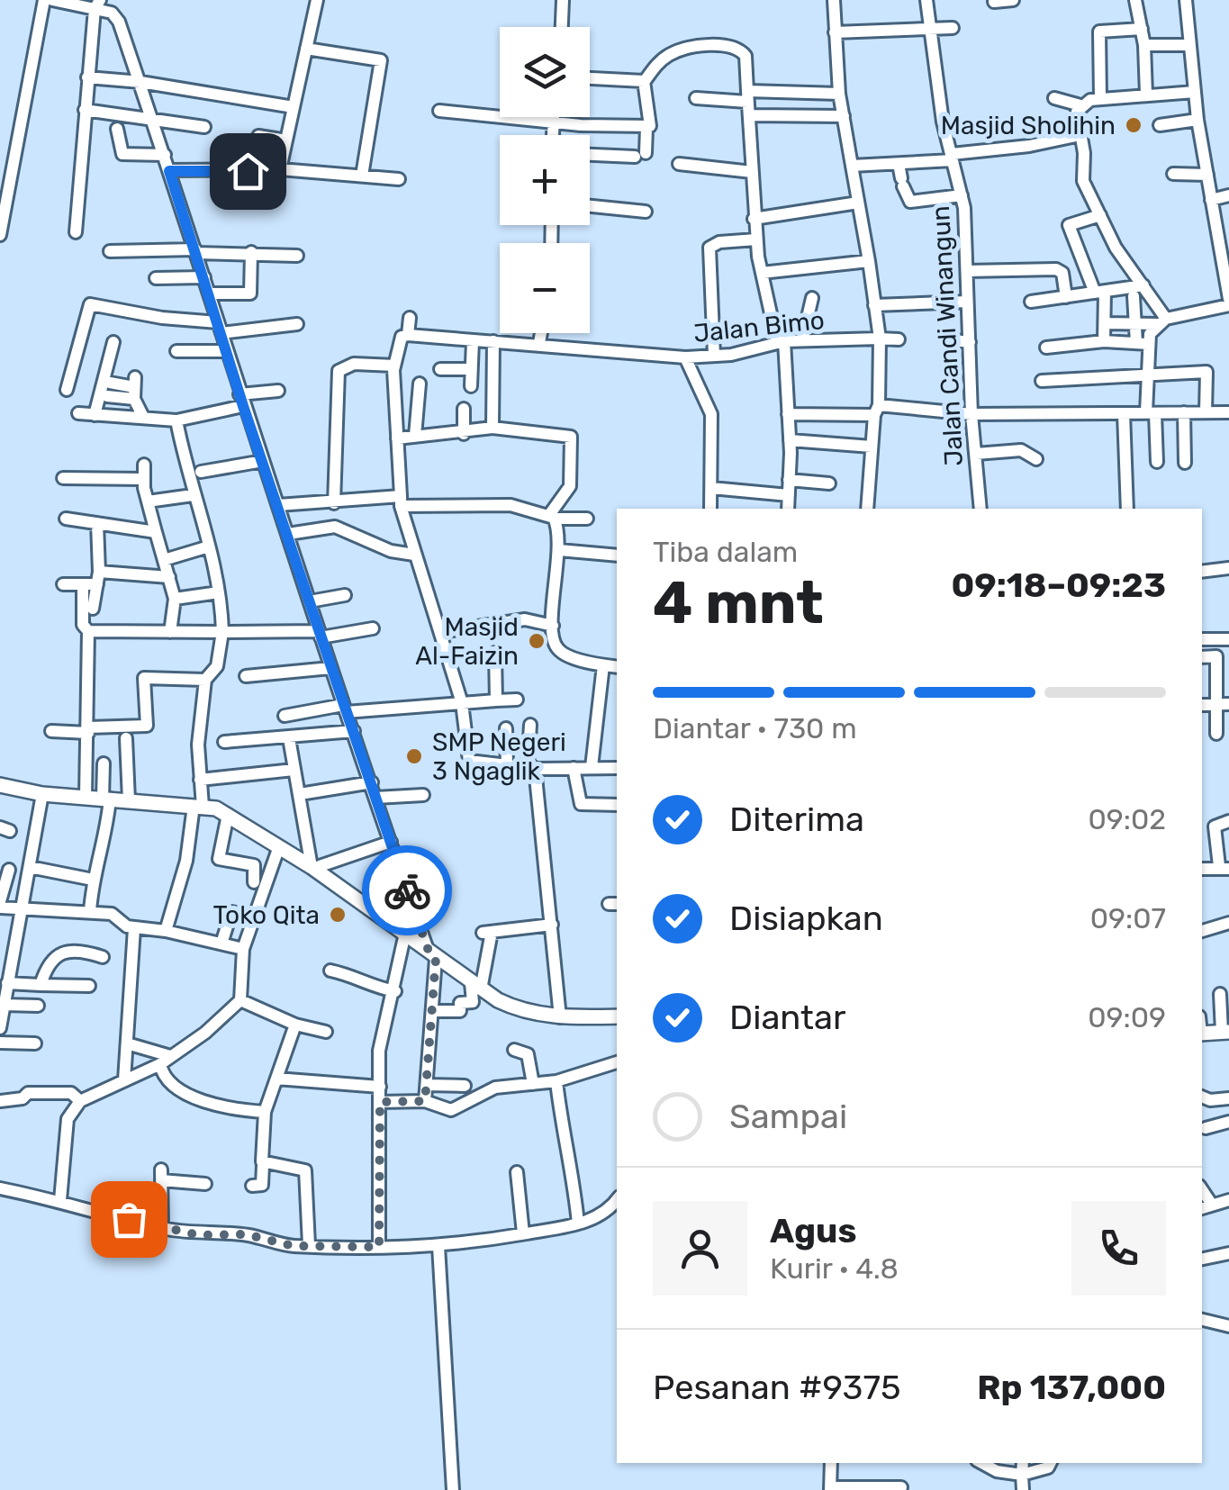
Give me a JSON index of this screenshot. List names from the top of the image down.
{
  "streets": {
    "street": ["Jalan Bimo", "Jalan Candi Winangun"]
  },
  "places": [
    "Masjid Sholihin",
    "Masjid Al-Faizin",
    "SMP Negeri 3 Ngaglik",
    "Toko Qita"
  ],
  "page": {
    "map_buttons": ["+", "−"],
    "heading": ["4 mnt", "Tiba dalam", "09:18–09:23"],
    "panel": [
      "Agus",
      "Kurir · 4.8",
      "Pesanan #9375",
      "Rp 137,000"
    ],
    "bar": "Diantar · 730 m",
    "list": [
      ["Diterima", "09:02"],
      ["Disiapkan", "09:07"],
      ["Diantar", "09:09"],
      "Sampai"
    ]
  }
}
